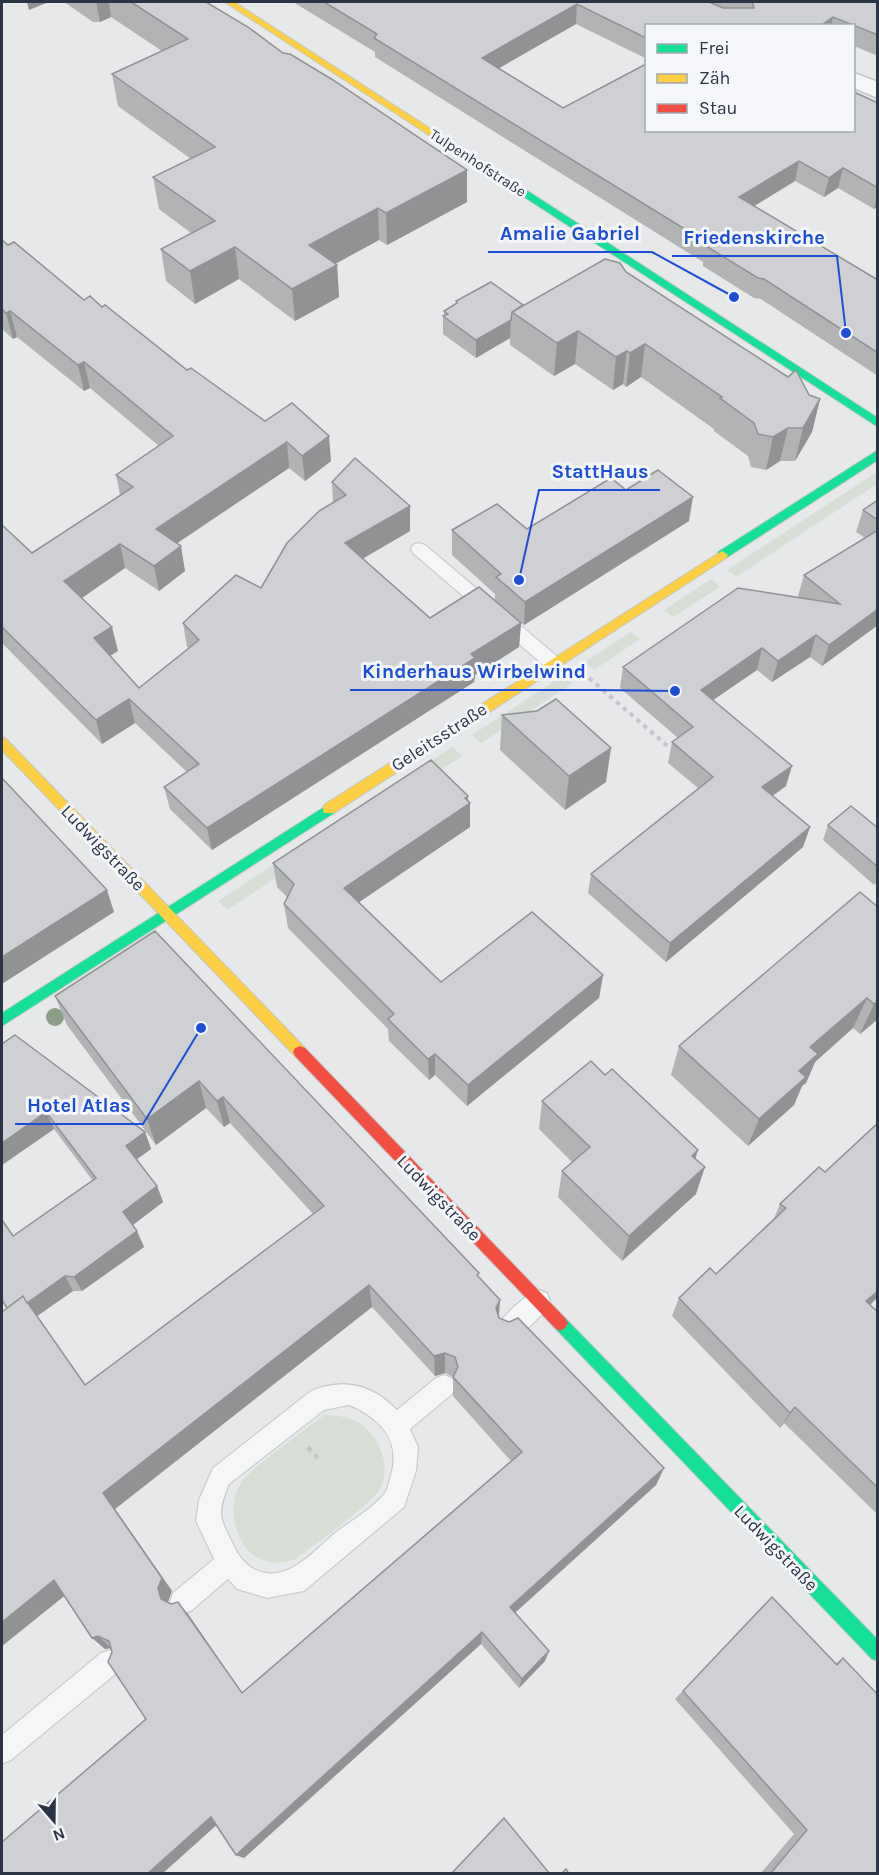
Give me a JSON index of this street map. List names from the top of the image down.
{
  "streets": {
    "street": ["Tulpenhofstraße", "Geleitsstraße", "Ludwigstraße"]
  },
  "crossings": [
    ["Geleitsstraße", "Ludwigstraße"]
  ],
  "places": [
    "Amalie Gabriel",
    "Friedenskirche",
    "StattHaus",
    "Kinderhaus Wirbelwind",
    "Hotel Atlas"
  ],
  "legend": ["Frei", "Zäh", "Stau"],
  "north": "bottom"
}
